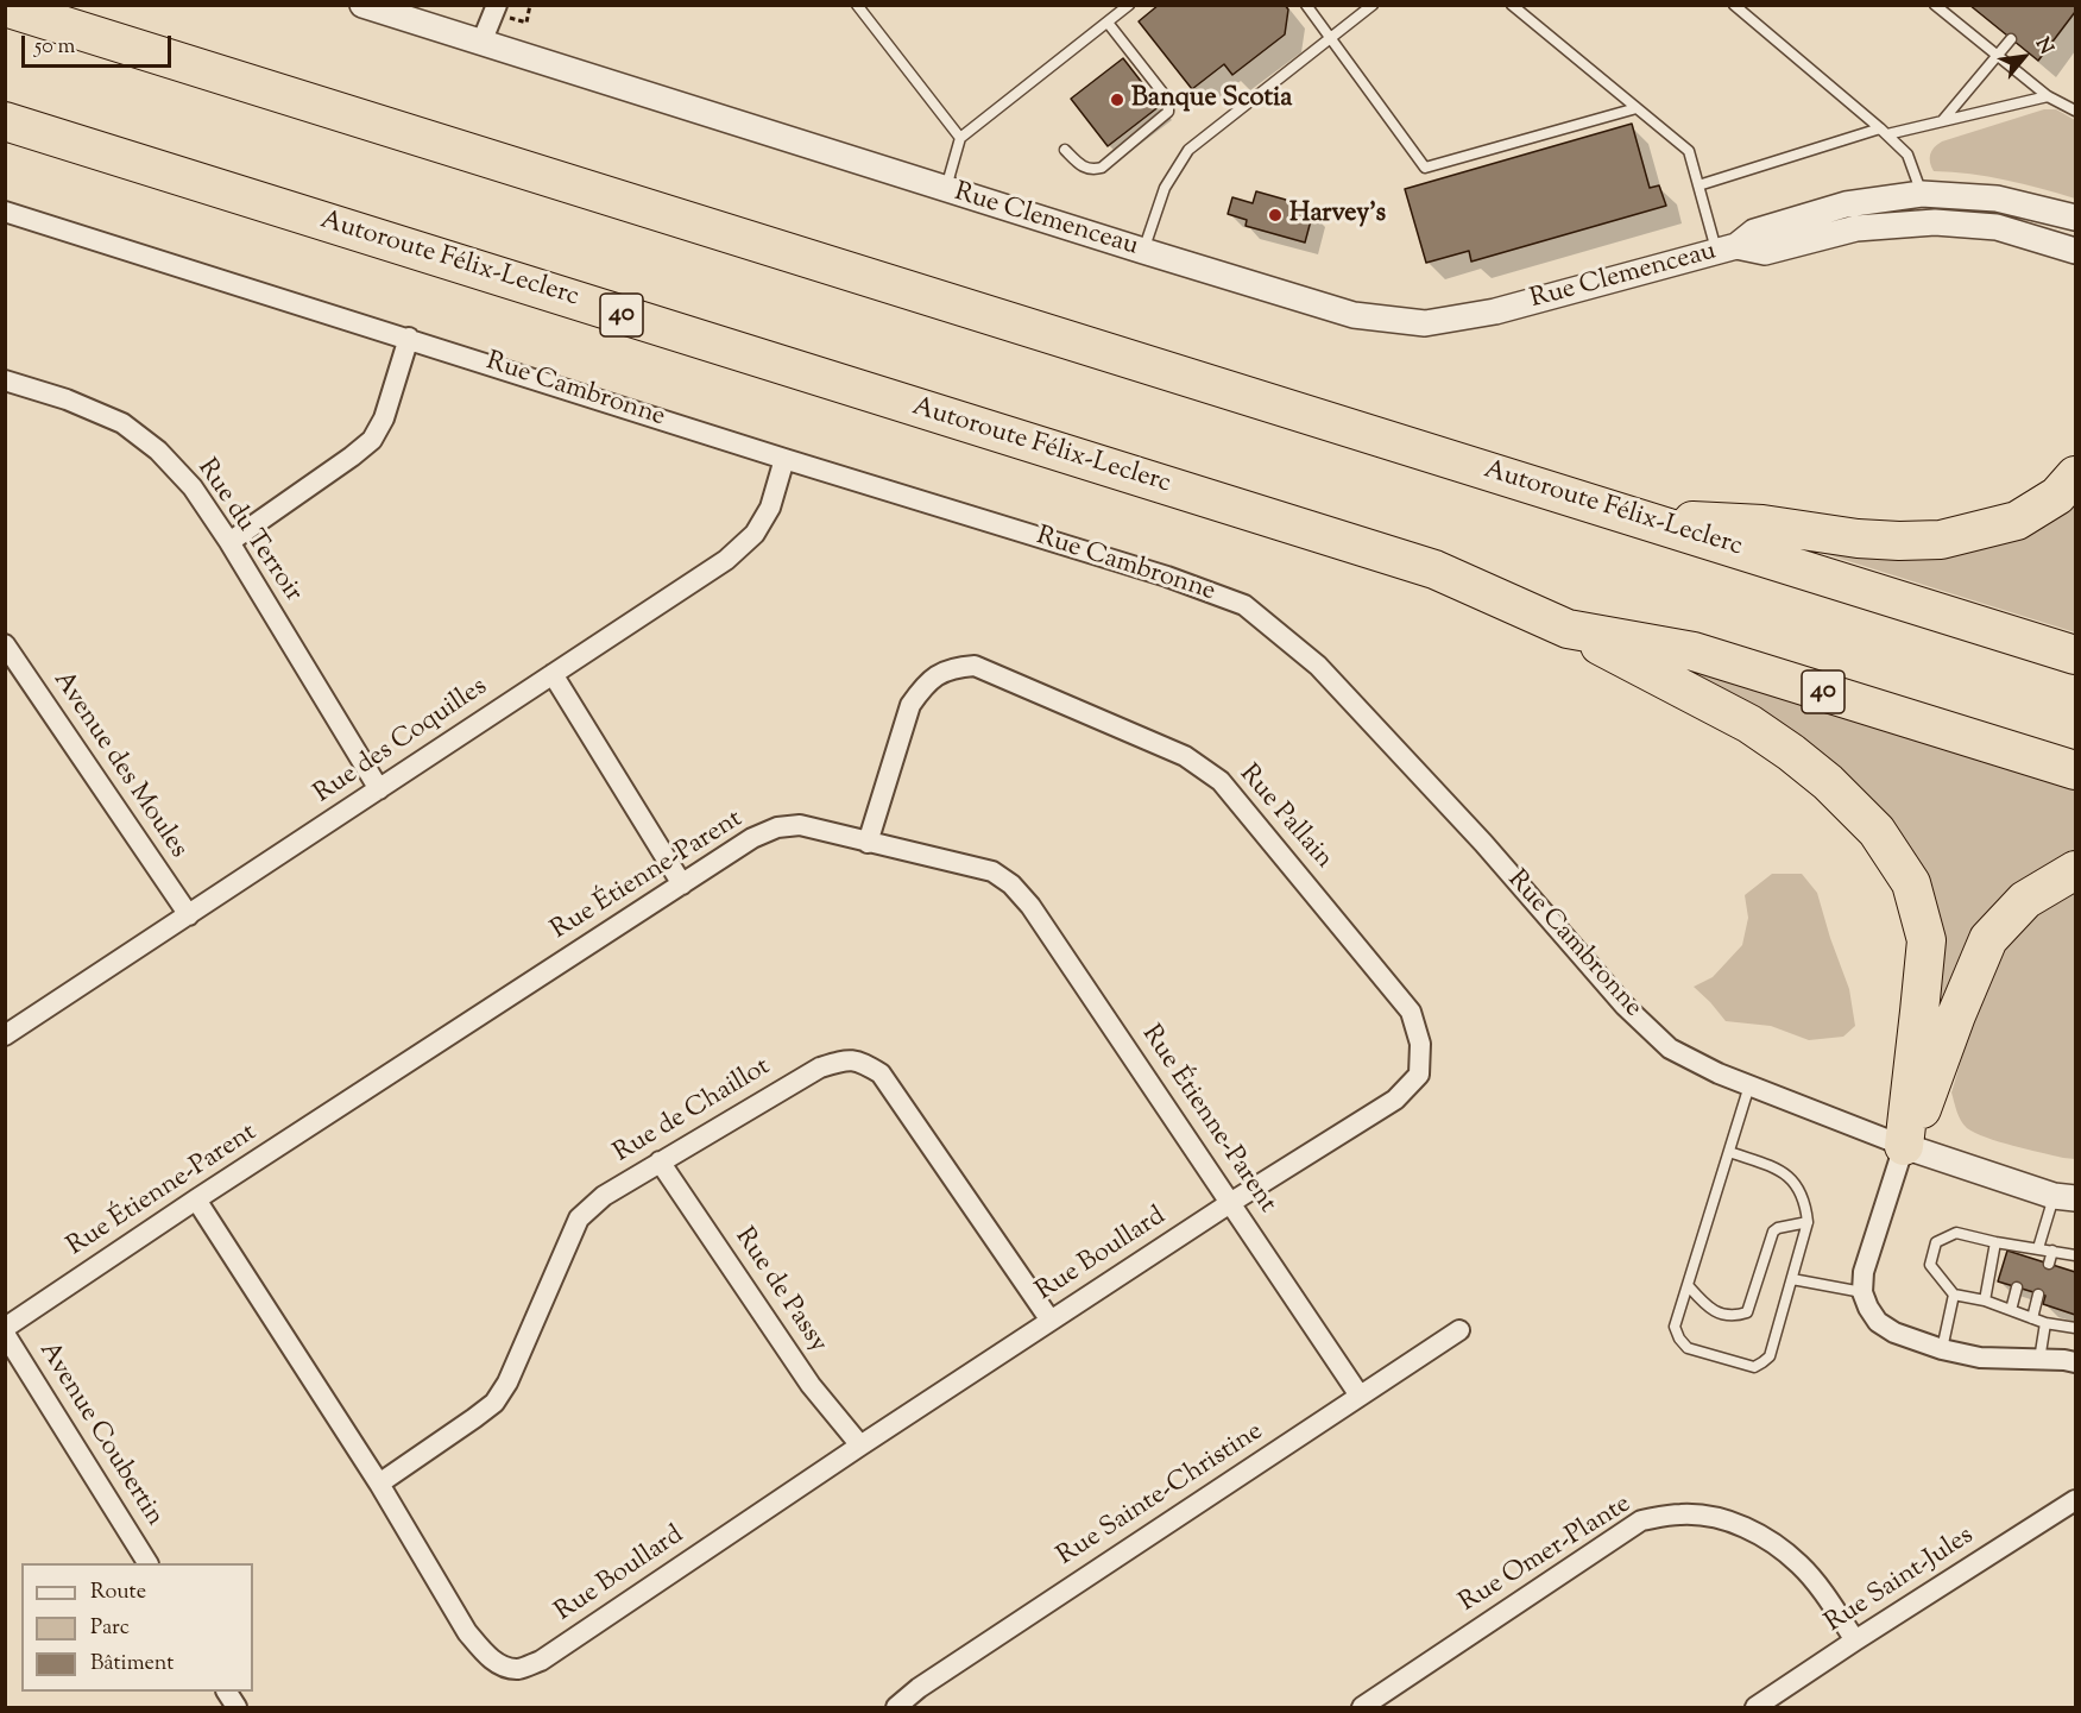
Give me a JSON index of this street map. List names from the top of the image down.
{
  "streets": {
    "highway": ["Autoroute Félix-Leclerc", "40"],
    "street": [
      "Rue Clemenceau",
      "Rue Cambronne",
      "Rue du Terroir",
      "Rue des Coquilles",
      "Avenue des Moules",
      "Rue Pallain",
      "Rue Étienne-Parent",
      "Rue de Chaillot",
      "Rue Boullard",
      "Rue de Passy",
      "Avenue Coubertin",
      "Rue Sainte-Christine",
      "Rue Omer-Plante",
      "Rue Saint-Jules"
    ]
  },
  "crossings": [
    ["Rue Cambronne", "Rue des Coquilles"],
    ["Rue du Terroir", "Rue des Coquilles"],
    ["Rue des Coquilles", "Avenue des Moules"],
    ["Rue Pallain", "Rue Étienne-Parent"],
    ["Rue Pallain", "Rue Boullard"],
    ["Rue Étienne-Parent", "Rue Boullard"],
    ["Rue Étienne-Parent", "Rue Sainte-Christine"],
    ["Rue de Chaillot", "Rue Boullard"],
    ["Rue de Chaillot", "Rue de Passy"],
    ["Rue Boullard", "Rue de Passy"],
    ["Rue Omer-Plante", "Rue Saint-Jules"]
  ],
  "places": ["Banque Scotia", "Harvey's"],
  "legend": ["Route", "Parc", "Bâtiment"],
  "scale_bar": "50 m",
  "north": "top right"
}
